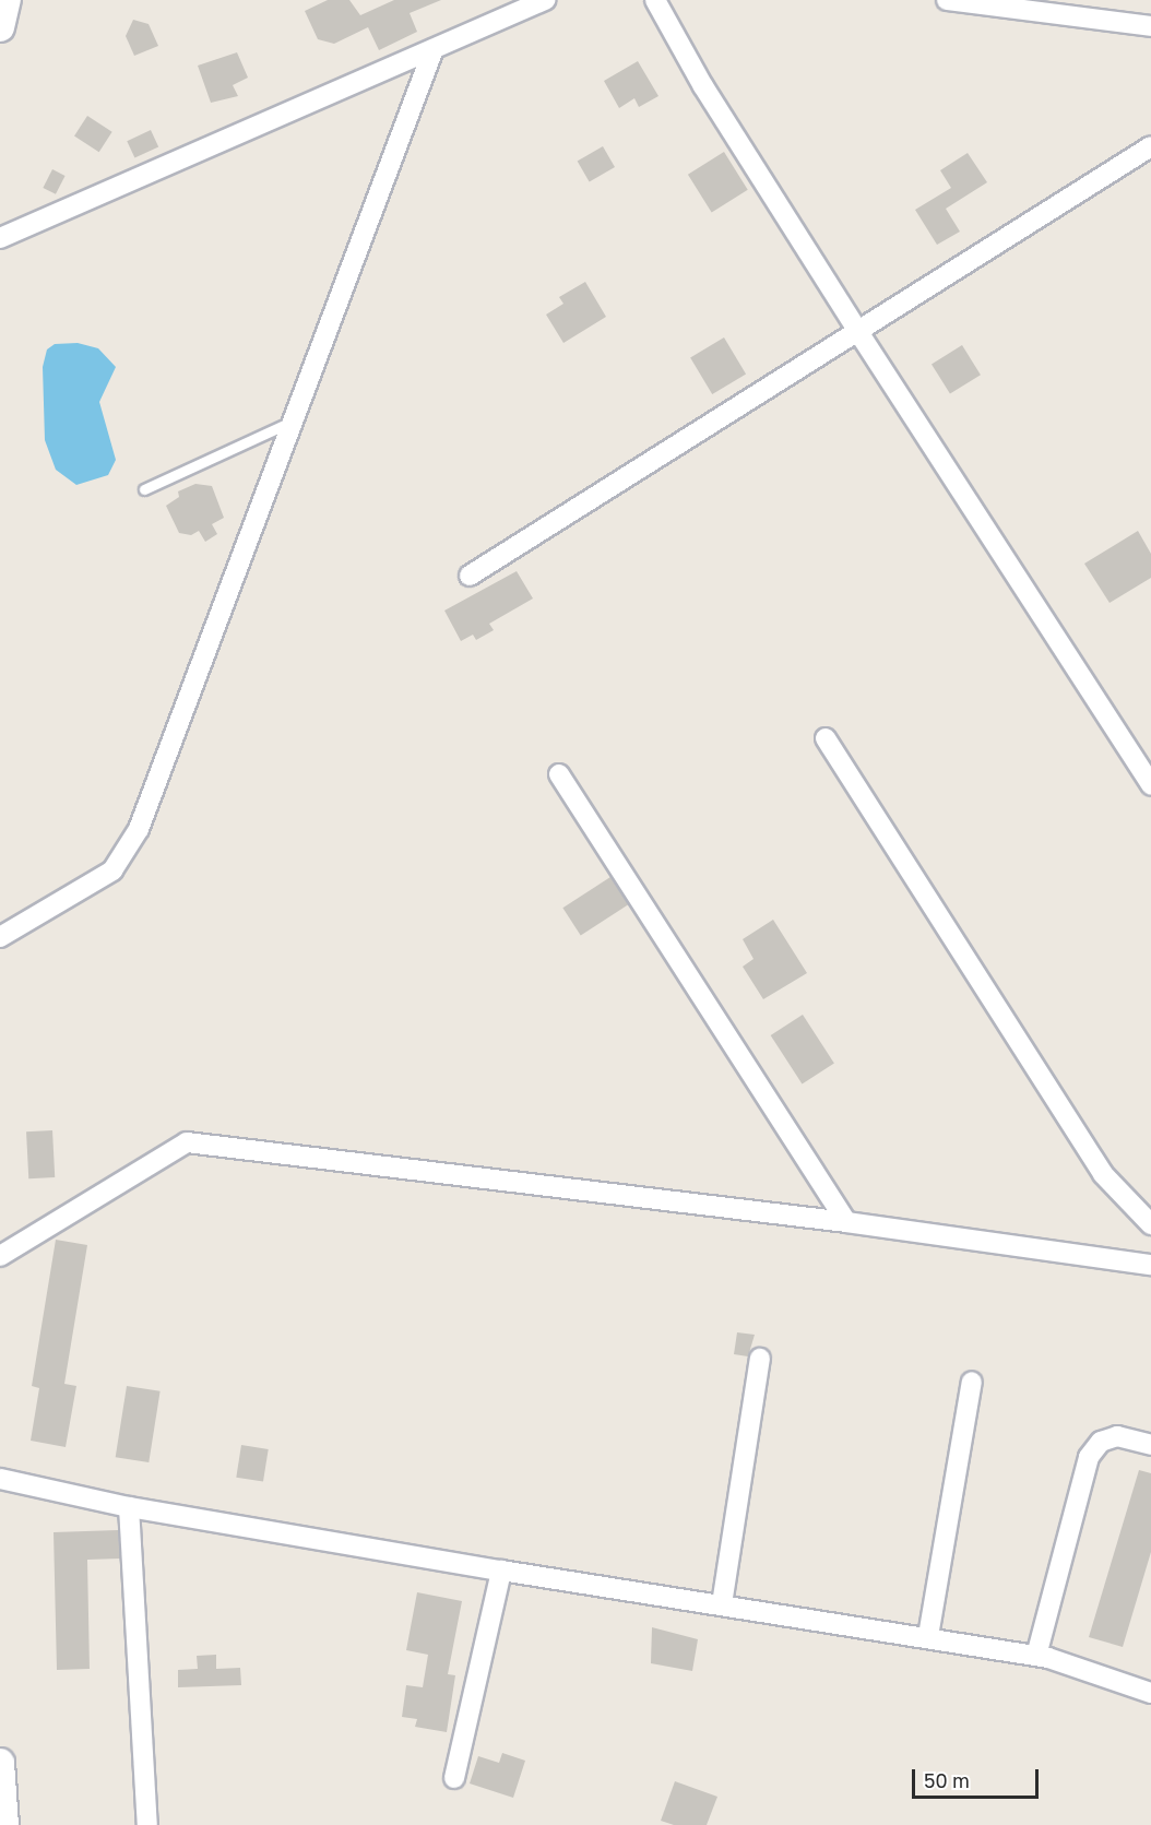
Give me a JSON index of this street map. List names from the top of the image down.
{
  "scale_bar": "50 m"
}
